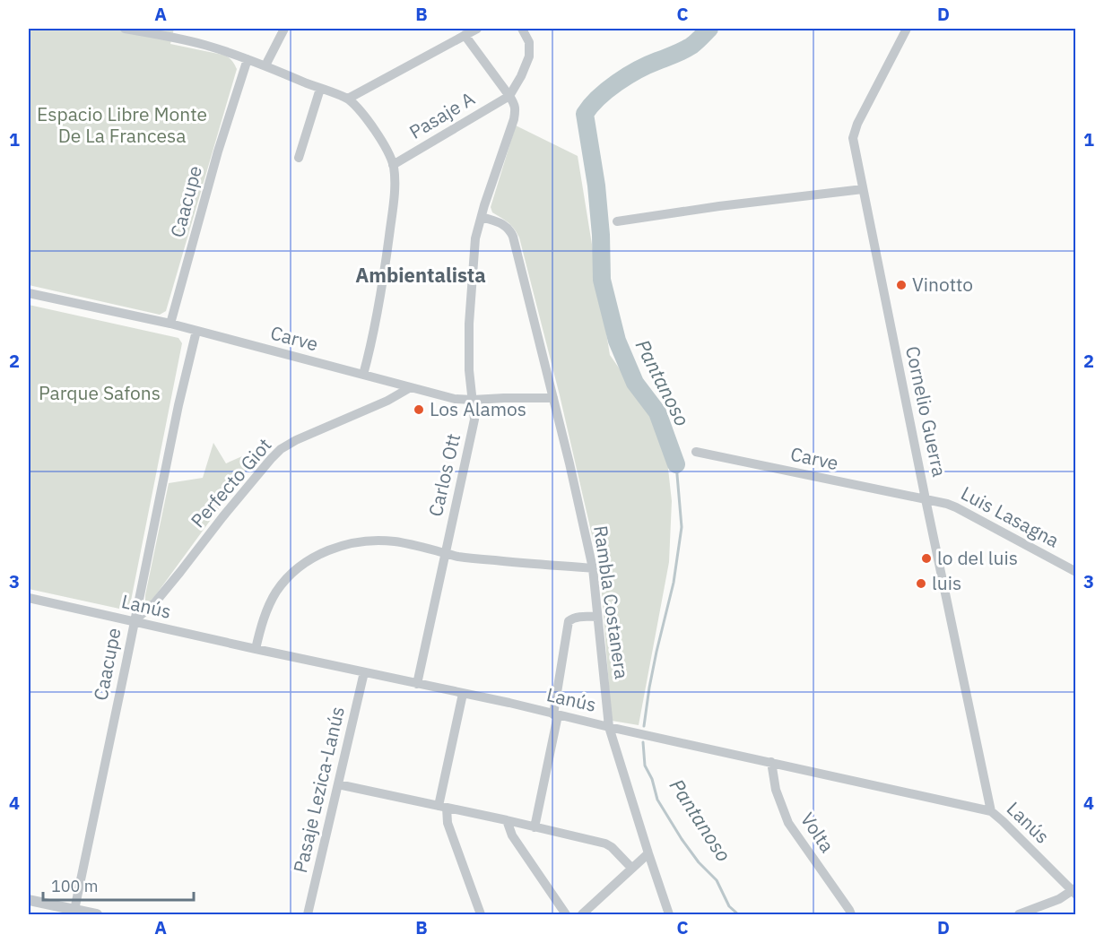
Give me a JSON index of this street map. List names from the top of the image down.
{
  "streets": {
    "street": [
      "Pasaje A",
      "Caacupe",
      "Carve",
      "Cornelio Guerra",
      "Carlos Ott",
      "Perfecto Giot",
      "Luis Lasagna",
      "Rambla Costanera",
      "Lanús",
      "Pasaje Lezica-Lanús",
      "Volta"
    ]
  },
  "crossings": [
    ["Pasaje A", "Carlos Ott"],
    ["Caacupe", "Carve"],
    ["Caacupe", "Perfecto Giot"],
    ["Caacupe", "Lanús"],
    ["Carve", "Cornelio Guerra"],
    ["Carve", "Carlos Ott"],
    ["Carve", "Perfecto Giot"],
    ["Carve", "Luis Lasagna"],
    ["Carve", "Rambla Costanera"],
    ["Cornelio Guerra", "Luis Lasagna"],
    ["Cornelio Guerra", "Lanús"],
    ["Carlos Ott", "Rambla Costanera"],
    ["Carlos Ott", "Lanús"],
    ["Perfecto Giot", "Lanús"],
    ["Rambla Costanera", "Lanús"],
    ["Lanús", "Pasaje Lezica-Lanús"],
    ["Lanús", "Volta"]
  ],
  "districts": ["Ambientalista"],
  "water": ["Pantanoso"],
  "parks": ["Espacio Libre Monte De La Francesa", "Parque Safons"],
  "places": [
    "Vinotto",
    "Los Alamos",
    "lo del luis",
    "luis"
  ],
  "scale_bar": "100 m",
  "grid": {
    "columns": [
      "A",
      "B",
      "C",
      "D"
    ],
    "rows": [
      "1",
      "2",
      "3",
      "4"
    ]
  }
}
